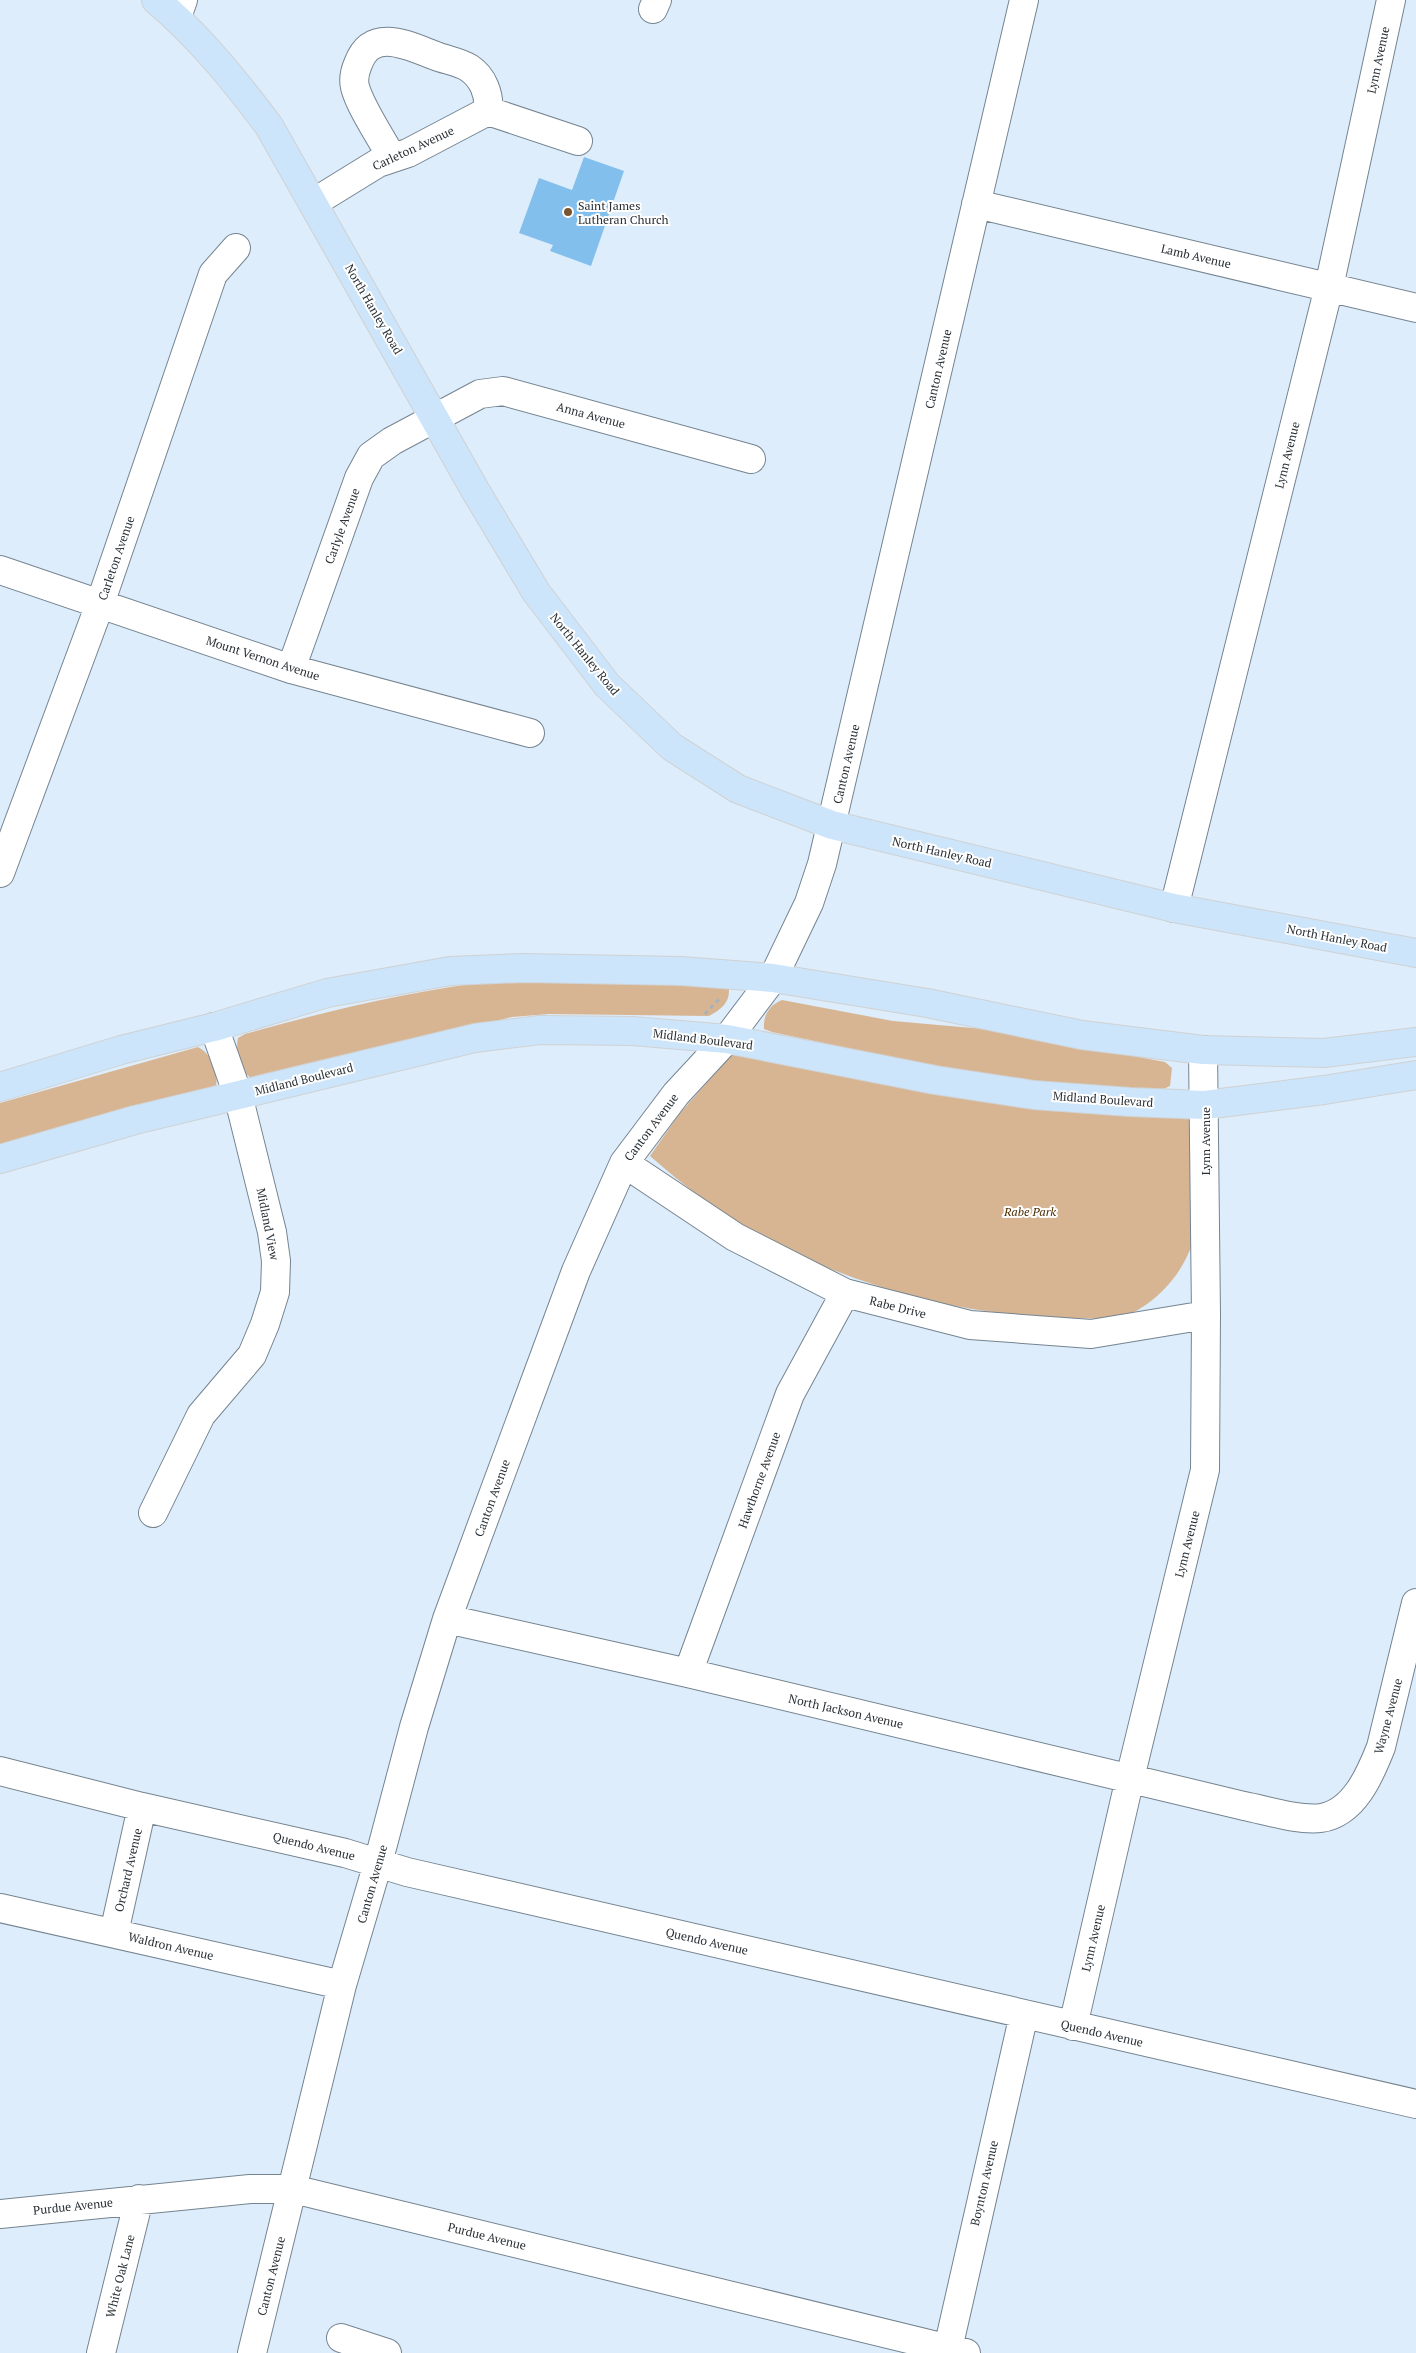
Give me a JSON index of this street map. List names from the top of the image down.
{
  "streets": {
    "main road": ["North Hanley Road", "Midland Boulevard"],
    "street": [
      "Lynn Avenue",
      "Carleton Avenue",
      "Lamb Avenue",
      "Canton Avenue",
      "Anna Avenue",
      "Carlyle Avenue",
      "Mount Vernon Avenue",
      "Midland View",
      "Rabe Drive",
      "Hawthorne Avenue",
      "North Jackson Avenue",
      "Wayne Avenue",
      "Quendo Avenue",
      "Orchard Avenue",
      "Waldron Avenue",
      "Boynton Avenue",
      "Purdue Avenue",
      "White Oak Lane"
    ]
  },
  "crossings": [
    ["Lynn Avenue", "Lamb Avenue"],
    ["Lynn Avenue", "North Hanley Road"],
    ["Lynn Avenue", "Midland Boulevard"],
    ["Lynn Avenue", "Rabe Drive"],
    ["Lynn Avenue", "North Jackson Avenue"],
    ["Lynn Avenue", "Quendo Avenue"],
    ["Carleton Avenue", "North Hanley Road"],
    ["Carleton Avenue", "Mount Vernon Avenue"],
    ["Lamb Avenue", "Canton Avenue"],
    ["North Hanley Road", "Canton Avenue"],
    ["North Hanley Road", "Anna Avenue"],
    ["North Hanley Road", "Carlyle Avenue"],
    ["Canton Avenue", "Midland Boulevard"],
    ["Canton Avenue", "Rabe Drive"],
    ["Canton Avenue", "North Jackson Avenue"],
    ["Canton Avenue", "Quendo Avenue"],
    ["Canton Avenue", "Waldron Avenue"],
    ["Canton Avenue", "Purdue Avenue"],
    ["Anna Avenue", "Carlyle Avenue"],
    ["Carlyle Avenue", "Mount Vernon Avenue"],
    ["Midland Boulevard", "Midland View"],
    ["Rabe Drive", "Hawthorne Avenue"],
    ["Hawthorne Avenue", "North Jackson Avenue"],
    ["North Jackson Avenue", "Wayne Avenue"],
    ["Quendo Avenue", "Orchard Avenue"],
    ["Quendo Avenue", "Boynton Avenue"],
    ["Orchard Avenue", "Waldron Avenue"],
    ["Boynton Avenue", "Purdue Avenue"],
    ["Purdue Avenue", "White Oak Lane"]
  ],
  "parks": ["Rabe Park"],
  "places": ["Saint James Lutheran Church"]
}
